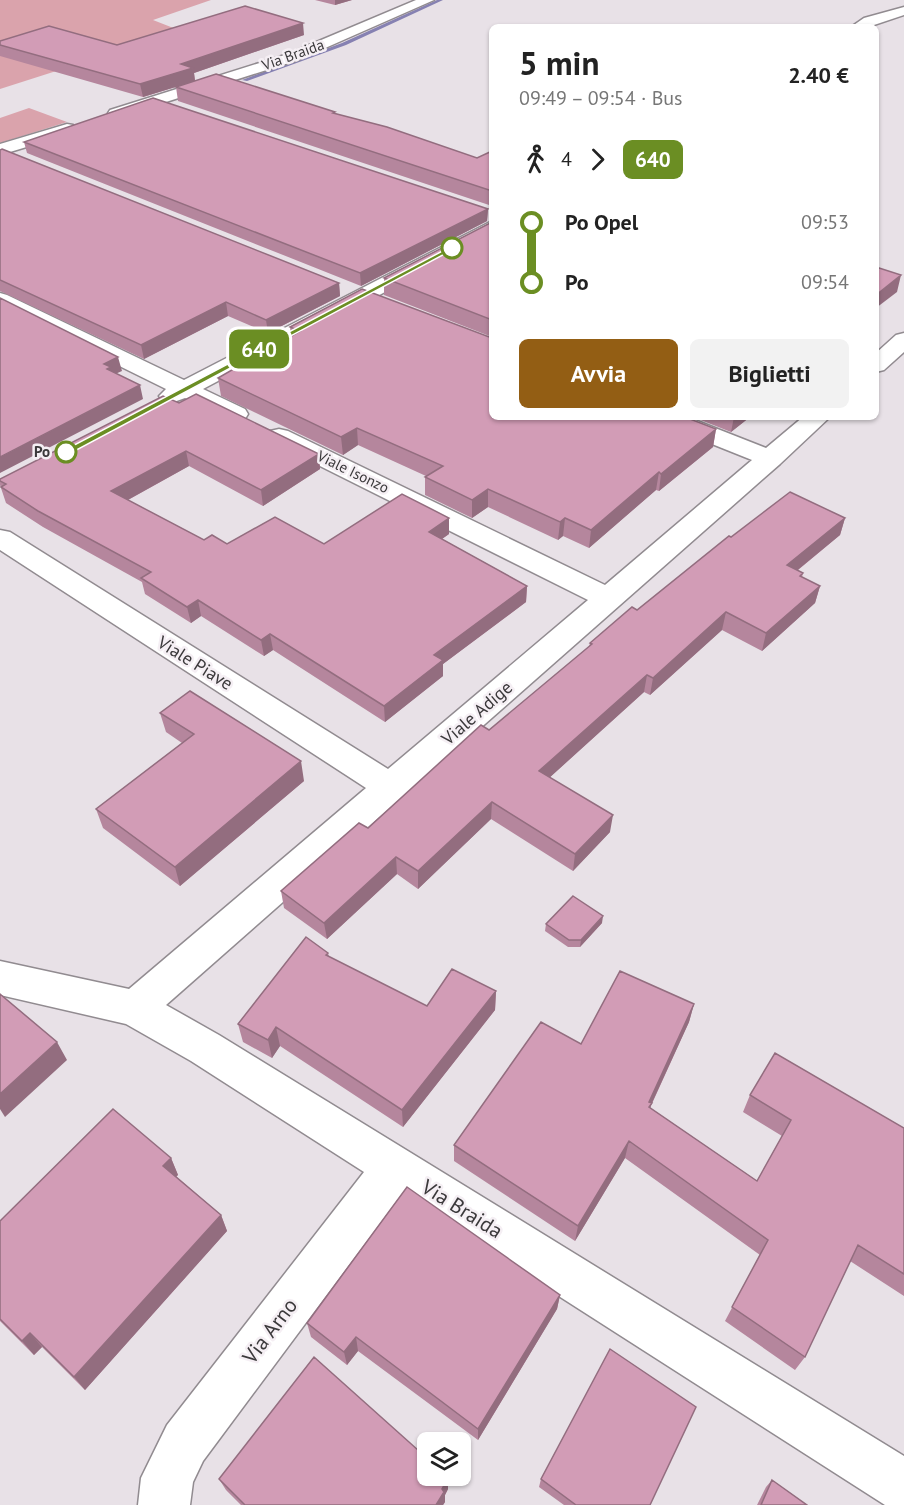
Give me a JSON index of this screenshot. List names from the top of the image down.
{
  "streets": {
    "street": [
      "Via Braida",
      "Viale Isonzo",
      "Viale Piave",
      "Viale Adige",
      "Via Arno"
    ]
  },
  "crossings": [
    ["Via Braida", "Viale Adige"],
    ["Via Braida", "Via Arno"],
    ["Viale Isonzo", "Viale Adige"],
    ["Viale Piave", "Viale Adige"]
  ],
  "places": ["Po"],
  "lines": ["bus line 640"],
  "page": {
    "on_map": "640",
    "heading": ["5 min", "09:49 – 09:54 · Bus", "2.40 €"],
    "legs": ["4", "640"],
    "list": [
      {
        "name": "Po Opel",
        "value": "09:53"
      },
      {
        "name": "Po",
        "value": "09:54"
      }
    ],
    "buttons": ["Avvia", "Biglietti"]
  }
}
